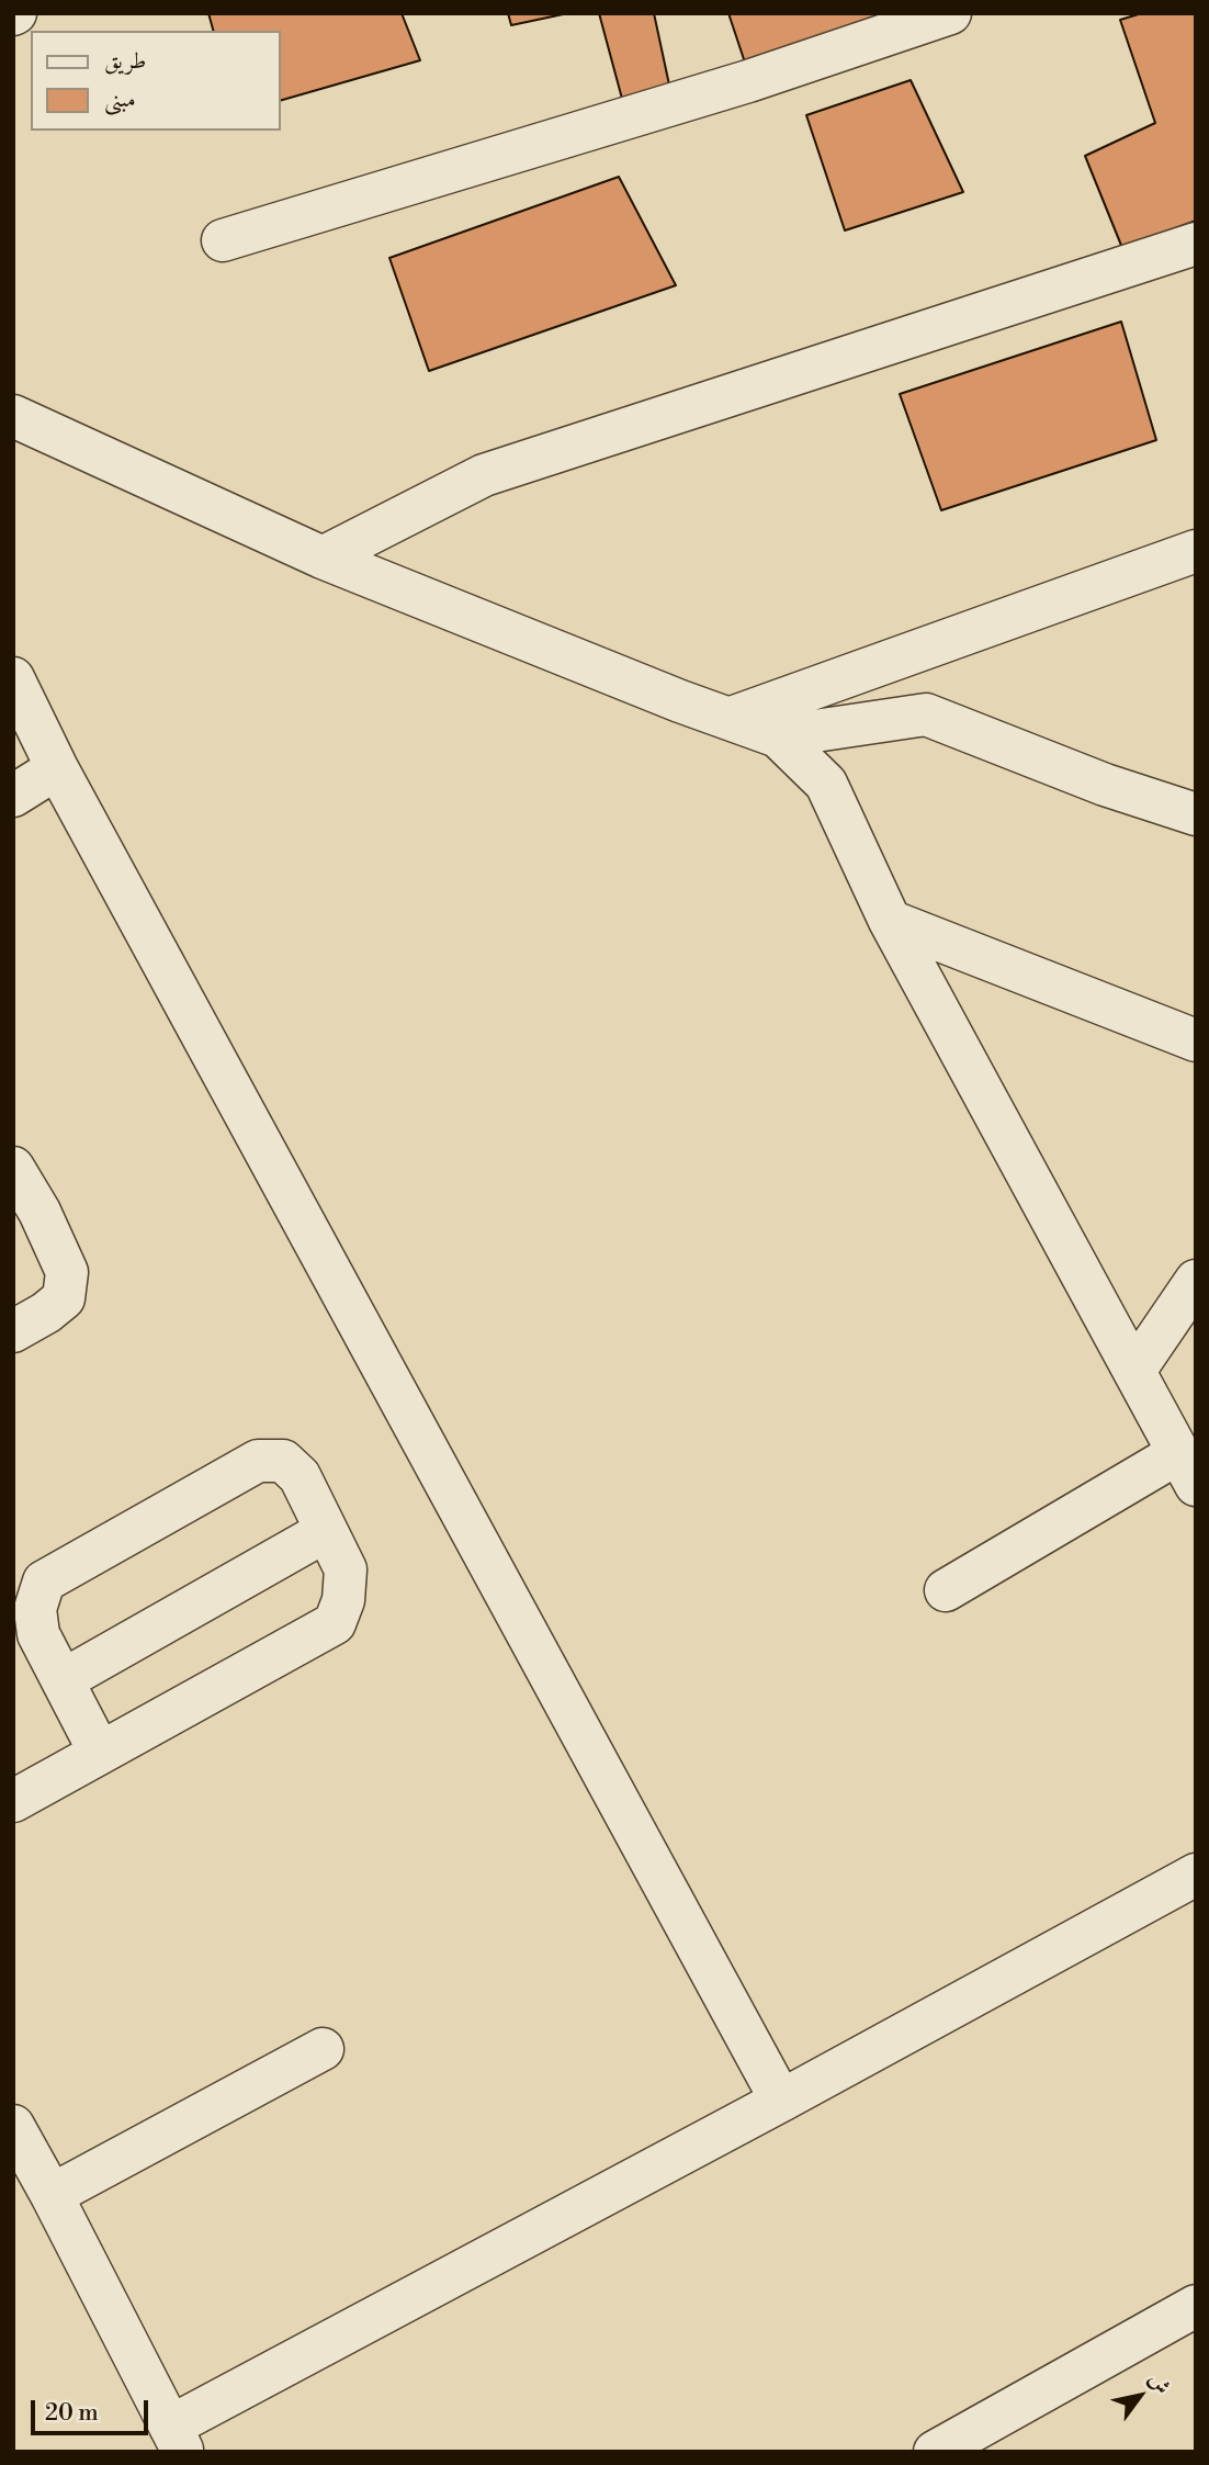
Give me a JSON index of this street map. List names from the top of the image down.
{
  "legend": ["طريق", "مبنى"],
  "scale_bar": "20 m",
  "north": "top right"
}
